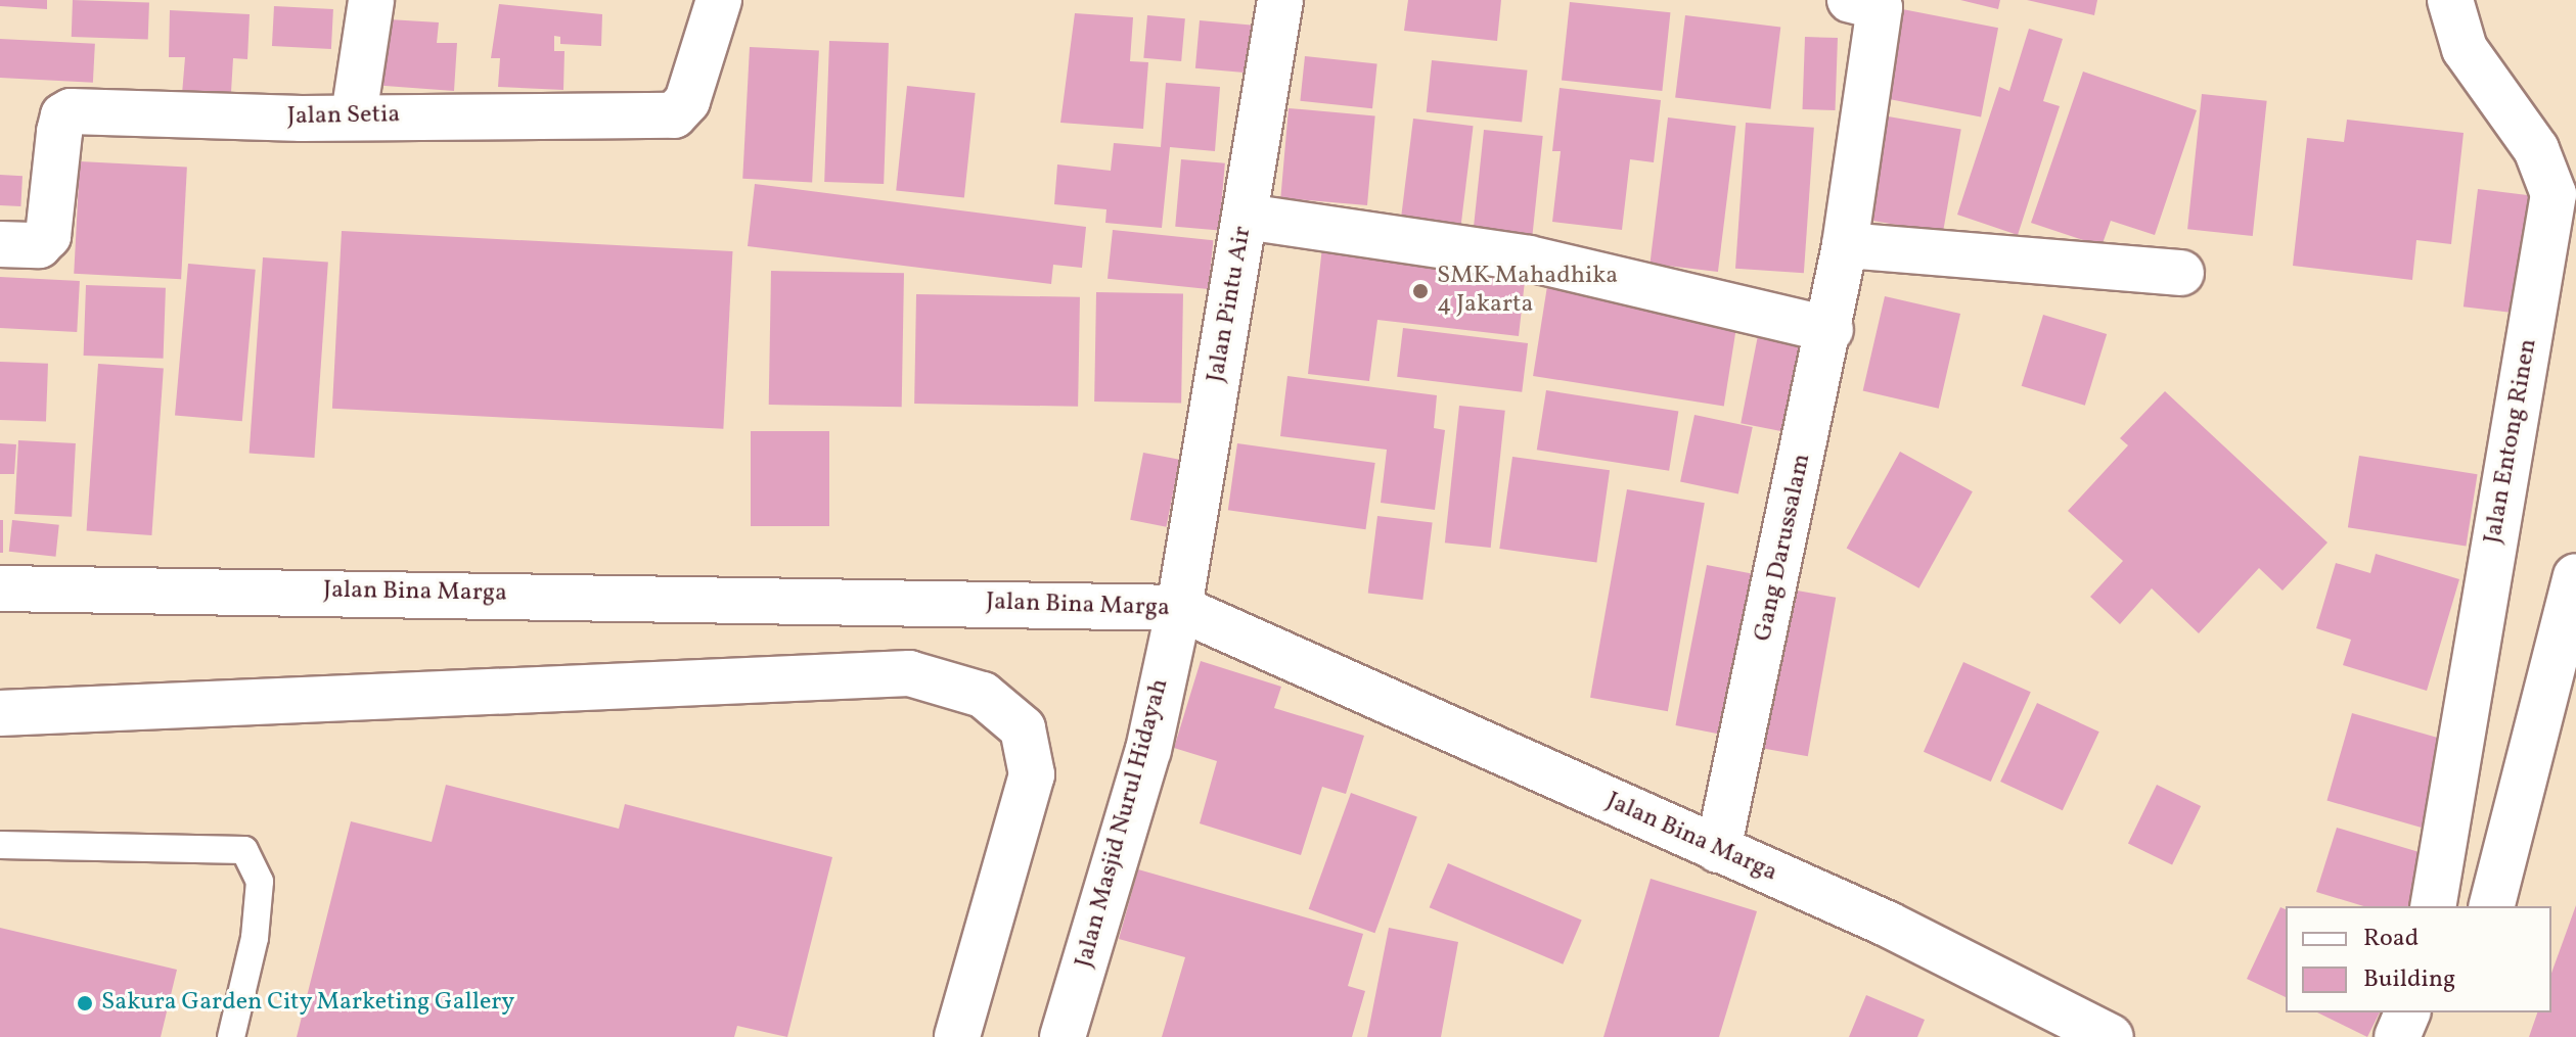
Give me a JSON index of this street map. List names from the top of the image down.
{
  "streets": {
    "street": [
      "Jalan Setia",
      "Jalan Pintu Air",
      "Jalan Entong Rinen",
      "Gang Darussalam",
      "Jalan Bina Marga",
      "Jalan Masjid Nurul Hidayah"
    ]
  },
  "crossings": [
    ["Jalan Pintu Air", "Jalan Bina Marga"],
    ["Jalan Pintu Air", "Jalan Masjid Nurul Hidayah"],
    ["Gang Darussalam", "Jalan Bina Marga"],
    ["Jalan Bina Marga", "Jalan Masjid Nurul Hidayah"]
  ],
  "places": ["SMK Mahadhika 4 Jakarta", "Sakura Garden City Marketing Gallery"],
  "legend": ["Road", "Building"]
}
